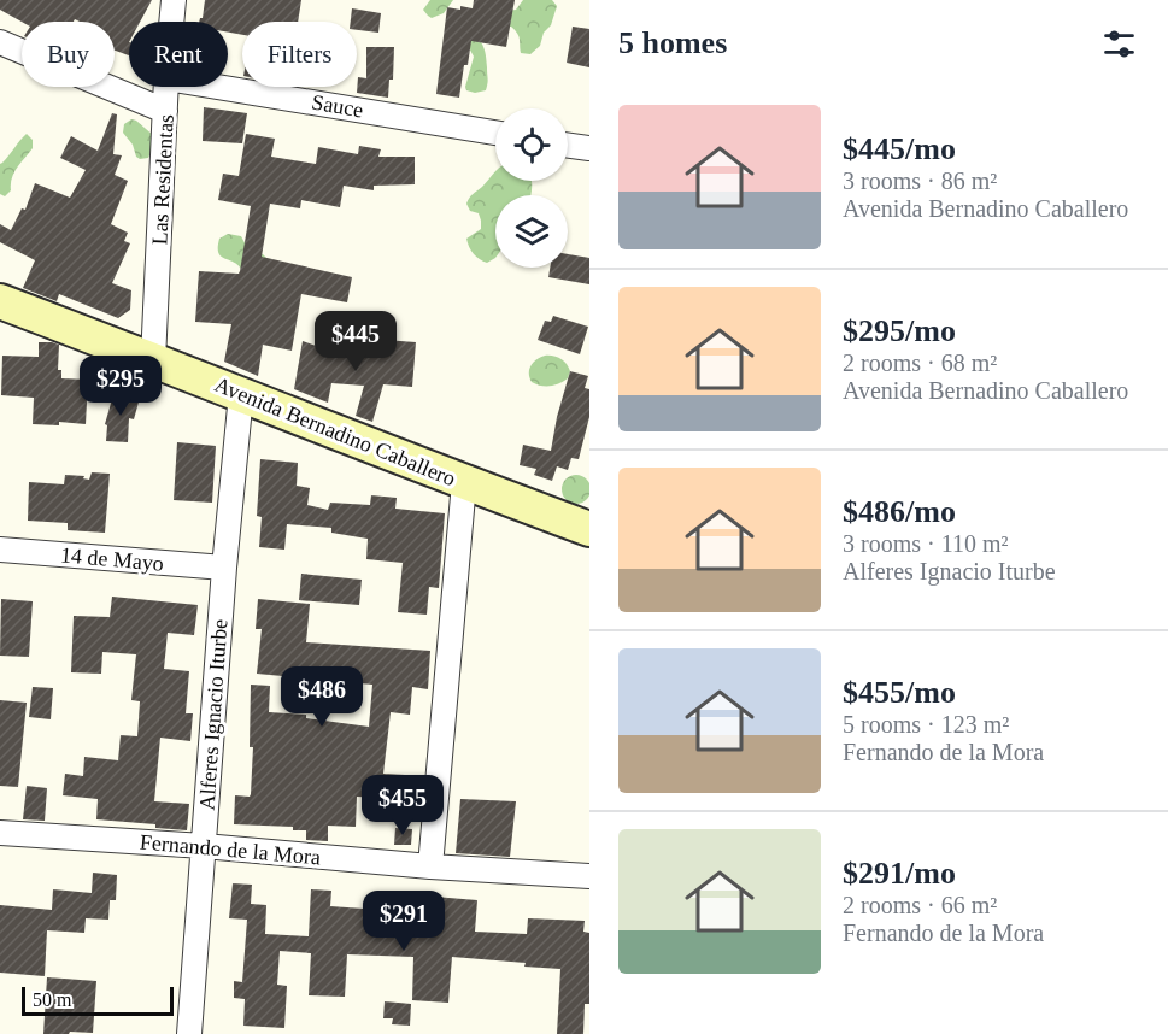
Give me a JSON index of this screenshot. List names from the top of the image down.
{
  "streets": {
    "street": [
      "Sauce",
      "Las Residentas",
      "Avenida Bernadino Caballero",
      "14 de Mayo",
      "Alferes Ignacio Iturbe",
      "Fernando de la Mora"
    ]
  },
  "crossings": [
    ["Las Residentas", "Avenida Bernadino Caballero"],
    ["Avenida Bernadino Caballero", "Alferes Ignacio Iturbe"],
    ["14 de Mayo", "Alferes Ignacio Iturbe"],
    ["Alferes Ignacio Iturbe", "Fernando de la Mora"]
  ],
  "scale_bar": "50 m",
  "page": {
    "heading": "5 homes",
    "chip": ["Buy", "Rent", "Filters"],
    "list": [
      {
        "name": "$445/mo",
        "note": "3 rooms · 86 m² · Avenida Bernadino Caballero"
      },
      {
        "name": "$295/mo",
        "note": "2 rooms · 68 m² · Avenida Bernadino Caballero"
      },
      {
        "name": "$486/mo",
        "note": "3 rooms · 110 m² · Alferes Ignacio Iturbe"
      },
      {
        "name": "$455/mo",
        "note": "5 rooms · 123 m² · Fernando de la Mora"
      },
      {
        "name": "$291/mo",
        "note": "2 rooms · 66 m² · Fernando de la Mora"
      }
    ],
    "price": [
      "$445",
      "$295",
      "$486",
      "$455",
      "$291"
    ],
    "scale": "50 m"
  }
}
